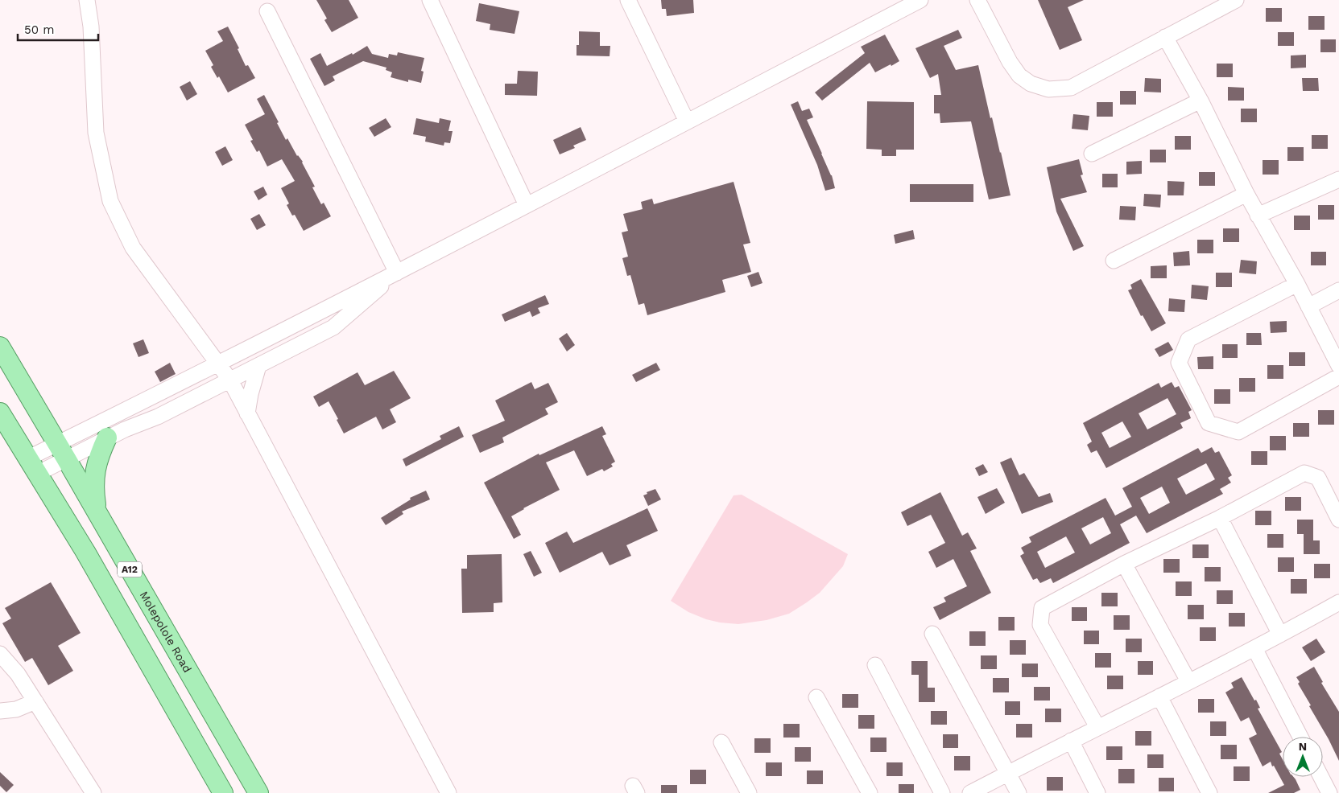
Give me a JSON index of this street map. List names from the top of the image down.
{
  "streets": {
    "main road": ["A12", "Molepolole Road"]
  },
  "scale_bar": "50 m",
  "north": "top"
}
